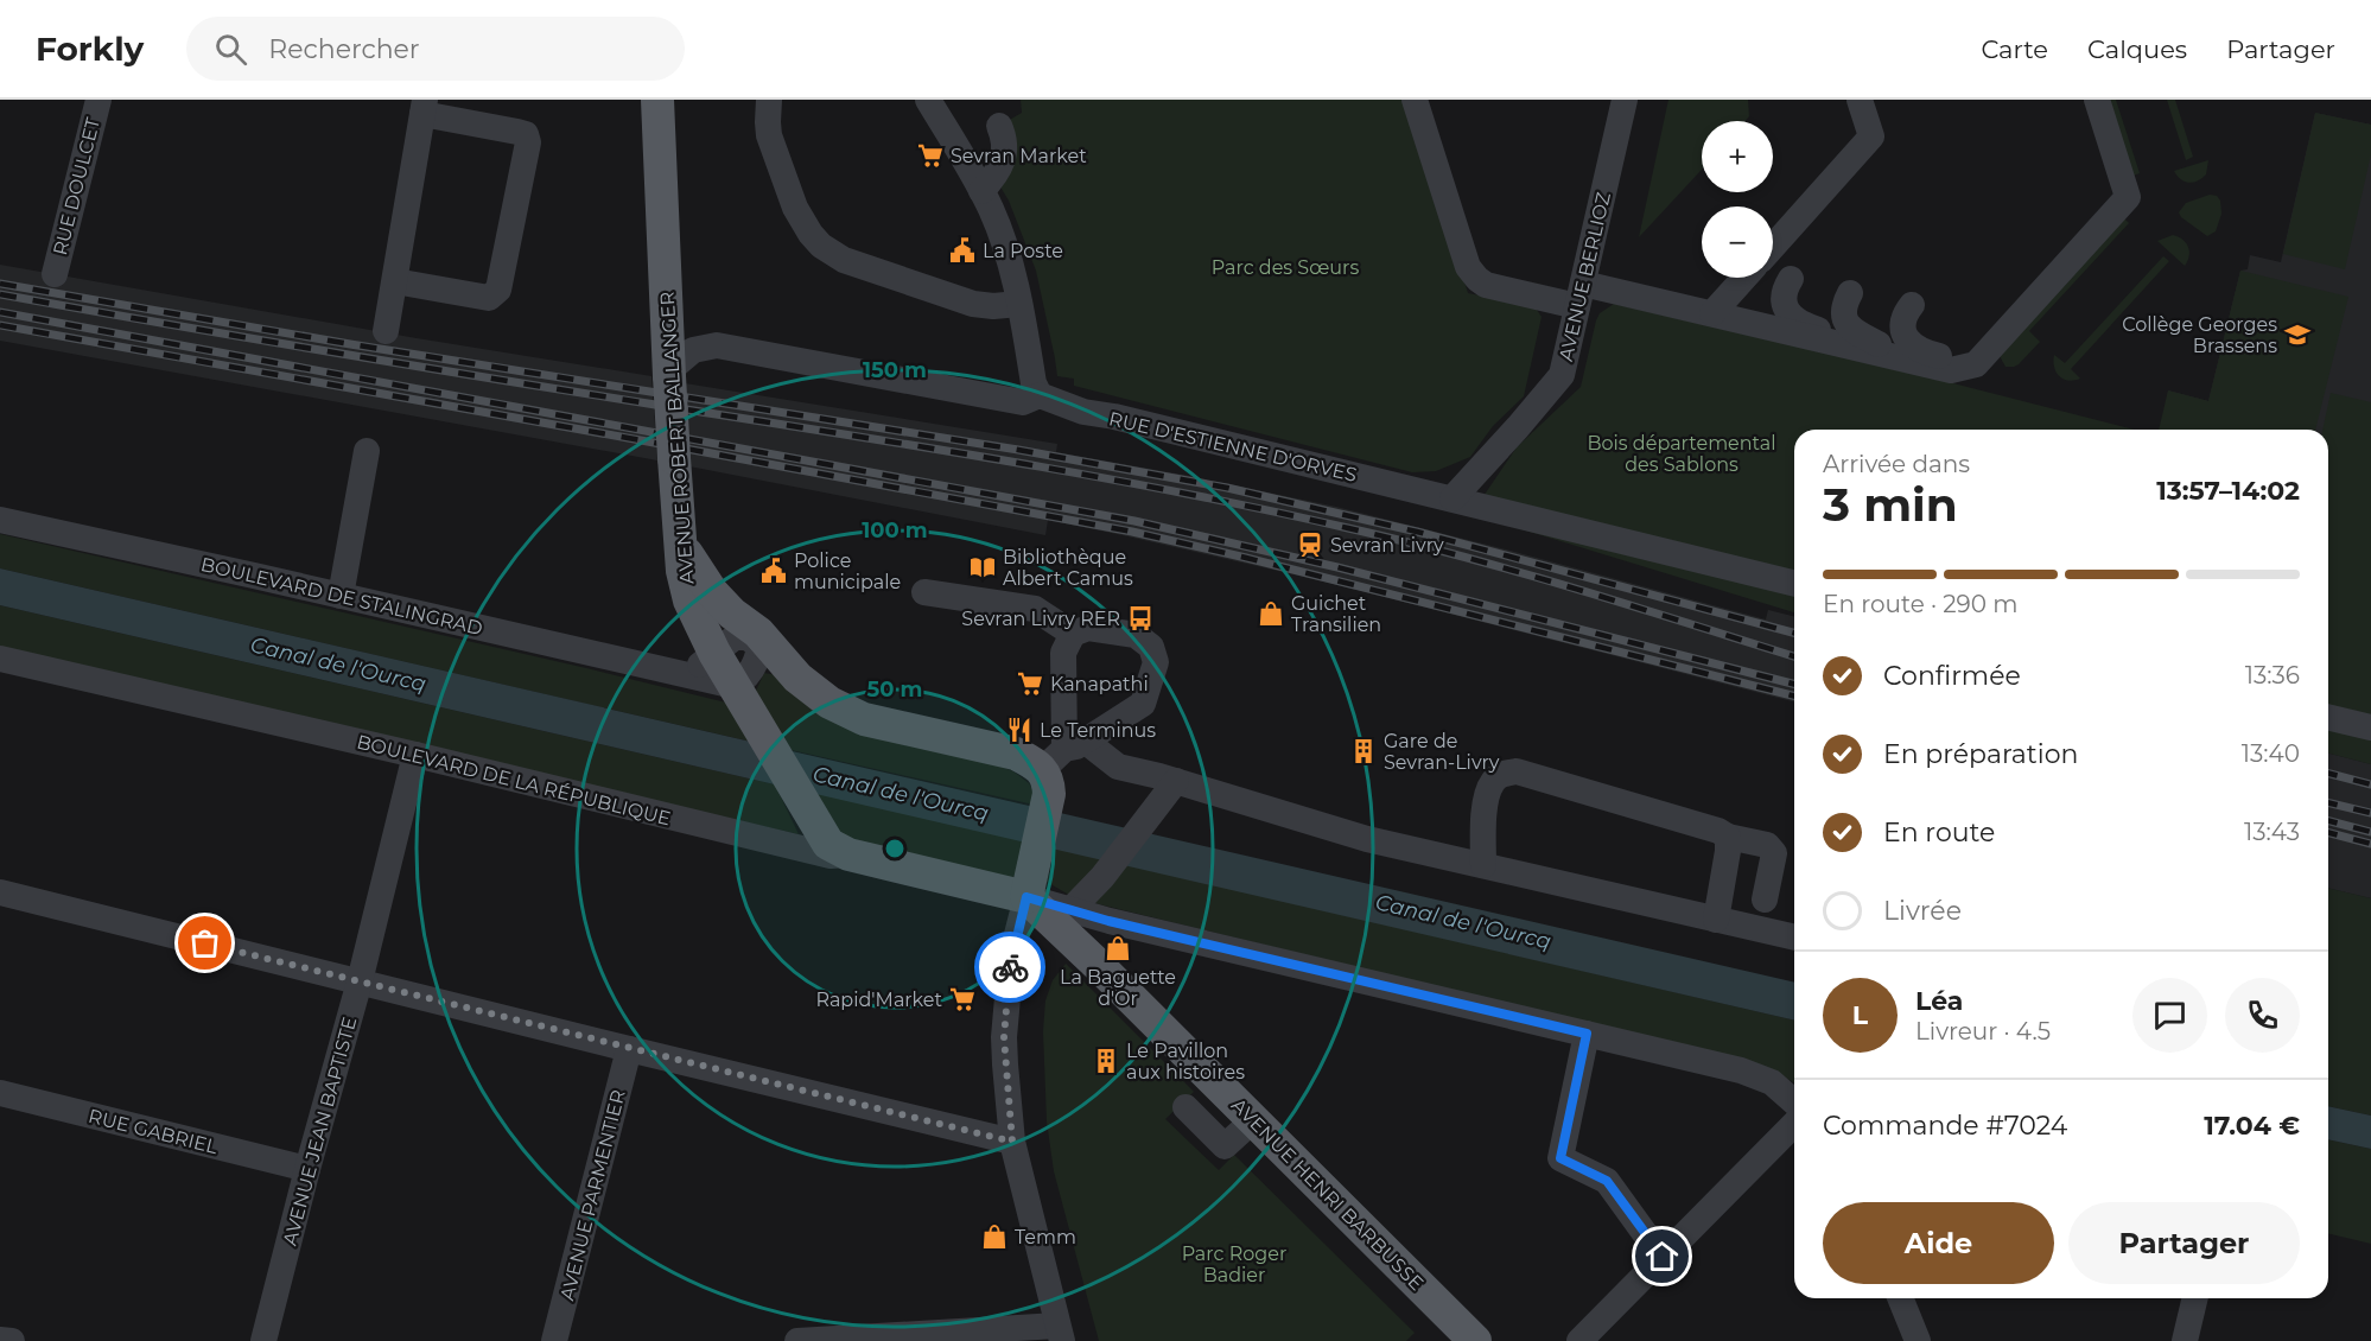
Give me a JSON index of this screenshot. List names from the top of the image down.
{
  "streets": {
    "main road": ["AVENUE ROBERT BALLANGER", "BOULEVARD DE LA RÉPUBLIQUE", "AVENUE HENRI BARBUSSE"],
    "street": [
      "RUE DOULCET",
      "AVENUE BERLIOZ",
      "RUE D'ESTIENNE D'ORVES",
      "BOULEVARD DE STALINGRAD",
      "RUE GABRIEL",
      "AVENUE JEAN BAPTISTE",
      "AVENUE PARMENTIER"
    ]
  },
  "crossings": [
    ["AVENUE BERLIOZ", "RUE D'ESTIENNE D'ORVES"],
    ["AVENUE ROBERT BALLANGER", "RUE D'ESTIENNE D'ORVES"],
    ["AVENUE ROBERT BALLANGER", "BOULEVARD DE STALINGRAD"],
    ["AVENUE ROBERT BALLANGER", "BOULEVARD DE LA RÉPUBLIQUE"],
    ["BOULEVARD DE LA RÉPUBLIQUE", "AVENUE JEAN BAPTISTE"],
    ["BOULEVARD DE LA RÉPUBLIQUE", "AVENUE HENRI BARBUSSE"],
    ["RUE GABRIEL", "AVENUE JEAN BAPTISTE"]
  ],
  "water": ["Canal de l'Ourcq"],
  "parks": ["Parc des Sœurs", "Bois départemental des Sablons", "Parc Roger Badier"],
  "places": {
    "supermarket": ["Sevran Market", "Kanapathi", "Rapid'Market"],
    "public building": ["La Poste", "Police municipale"],
    "school or university": ["Collège Georges Brassens"],
    "station": ["Sevran Livry"],
    "library": ["Bibliothèque Albert Camus"],
    "shop": ["Guichet Transilien", "La Baguette d'Or", "Temm"],
    "bus stop": ["Sevran Livry RER"],
    "restaurant": ["Le Terminus"],
    "building": ["Gare de Sevran-Livry", "Le Pavillon aux histoires"]
  },
  "page": {
    "header": "Forkly",
    "search": "Rechercher",
    "nav": ["Carte", "Calques", "Partager"],
    "map_buttons": ["+", "−"],
    "heading": ["3 min", "Arrivée dans", "13:57–14:02"],
    "panel": [
      "Léa",
      "Livreur · 4.5",
      "Commande #7024",
      "17.04 €"
    ],
    "bar": "En route · 290 m",
    "list": [
      ["Confirmée", "13:36"],
      ["En préparation", "13:40"],
      ["En route", "13:43"],
      "Livrée"
    ],
    "round": "L",
    "buttons": ["Aide", "Partager"]
  },
  "rings": ["150 m", "100 m", "50 m"]
}
